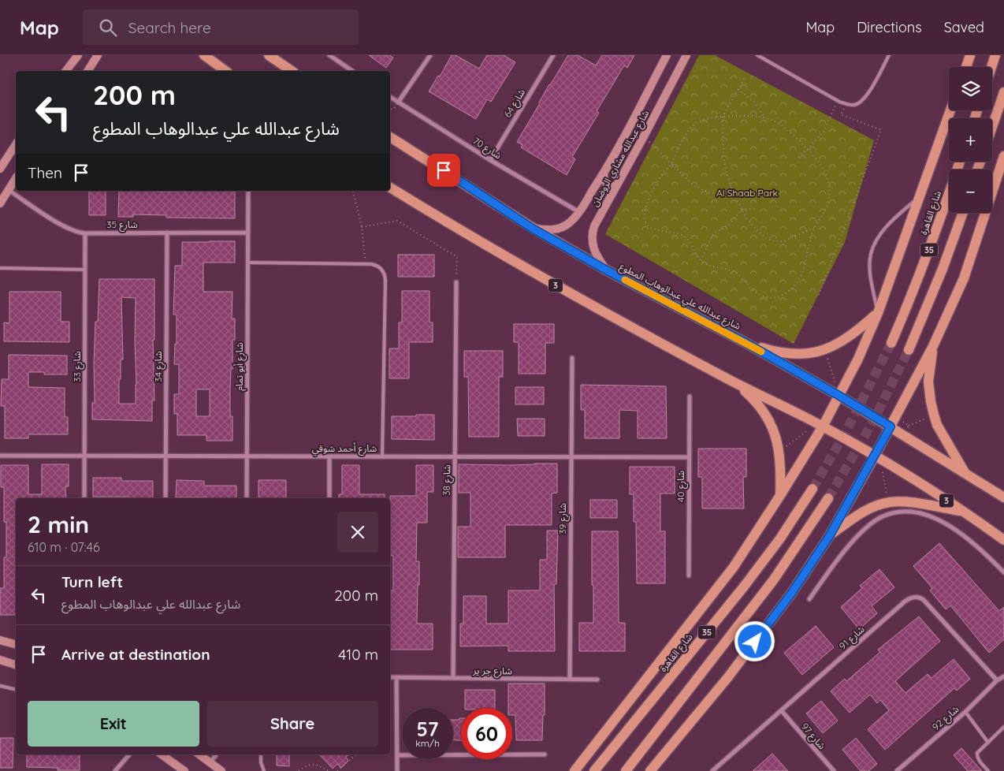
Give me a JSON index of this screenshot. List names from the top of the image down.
{
  "streets": {
    "main road": [
      "شارع القاهرة",
      "35",
      "3",
      "شارع عبدالله علي عبدالوهاب المطوع"
    ],
    "street": [
      "شارع 64",
      "شارع 70",
      "شارع عبدالله مشاري الروضان",
      "شارع 35",
      "شارع 33",
      "شارع 34",
      "شارع أبو تمام",
      "شارع أحمد شوقي",
      "شارع 38",
      "شارع 40",
      "شارع 39",
      "شارع 91",
      "شارع جر ير",
      "شارع 92",
      "شارع 97"
    ]
  },
  "crossings": [
    ["شارع 64", "شارع 70"],
    ["شارع 70", "شارع عبدالله مشاري الروضان"],
    ["شارع عبدالله مشاري الروضان", "شارع عبدالله علي عبدالوهاب المطوع"],
    ["شارع 35", "شارع 33"],
    ["شارع 35", "شارع 34"],
    ["شارع 35", "شارع أبو تمام"],
    ["شارع 33", "شارع أحمد شوقي"],
    ["شارع 34", "شارع أحمد شوقي"],
    ["شارع أبو تمام", "شارع أحمد شوقي"],
    ["شارع أحمد شوقي", "شارع 38"],
    ["شارع أحمد شوقي", "شارع 40"],
    ["شارع أحمد شوقي", "شارع 39"],
    ["شارع 38", "شارع جر ير"],
    ["شارع 39", "شارع جر ير"],
    ["شارع 91", "شارع 92"],
    ["شارع 91", "شارع 97"]
  ],
  "parks": ["Al Shaab Park"],
  "page": {
    "header": "Map",
    "search": "Search here",
    "nav": ["Map", "Directions", "Saved"],
    "map_buttons": ["+", "−"],
    "turn": ["200 m", "شارع عبدالله علي عبدالوهاب المطوع"],
    "then": "Then",
    "heading": ["2 min", "610 m · 07:46"],
    "list": [
      {
        "name": "Turn left",
        "note": "شارع عبدالله علي عبدالوهاب المطوع",
        "value": "200 m"
      },
      {
        "name": "Arrive at destination",
        "value": "410 m"
      }
    ],
    "buttons": ["Exit", "Share"],
    "speed": "57 km/h",
    "limit": "60"
  }
}
